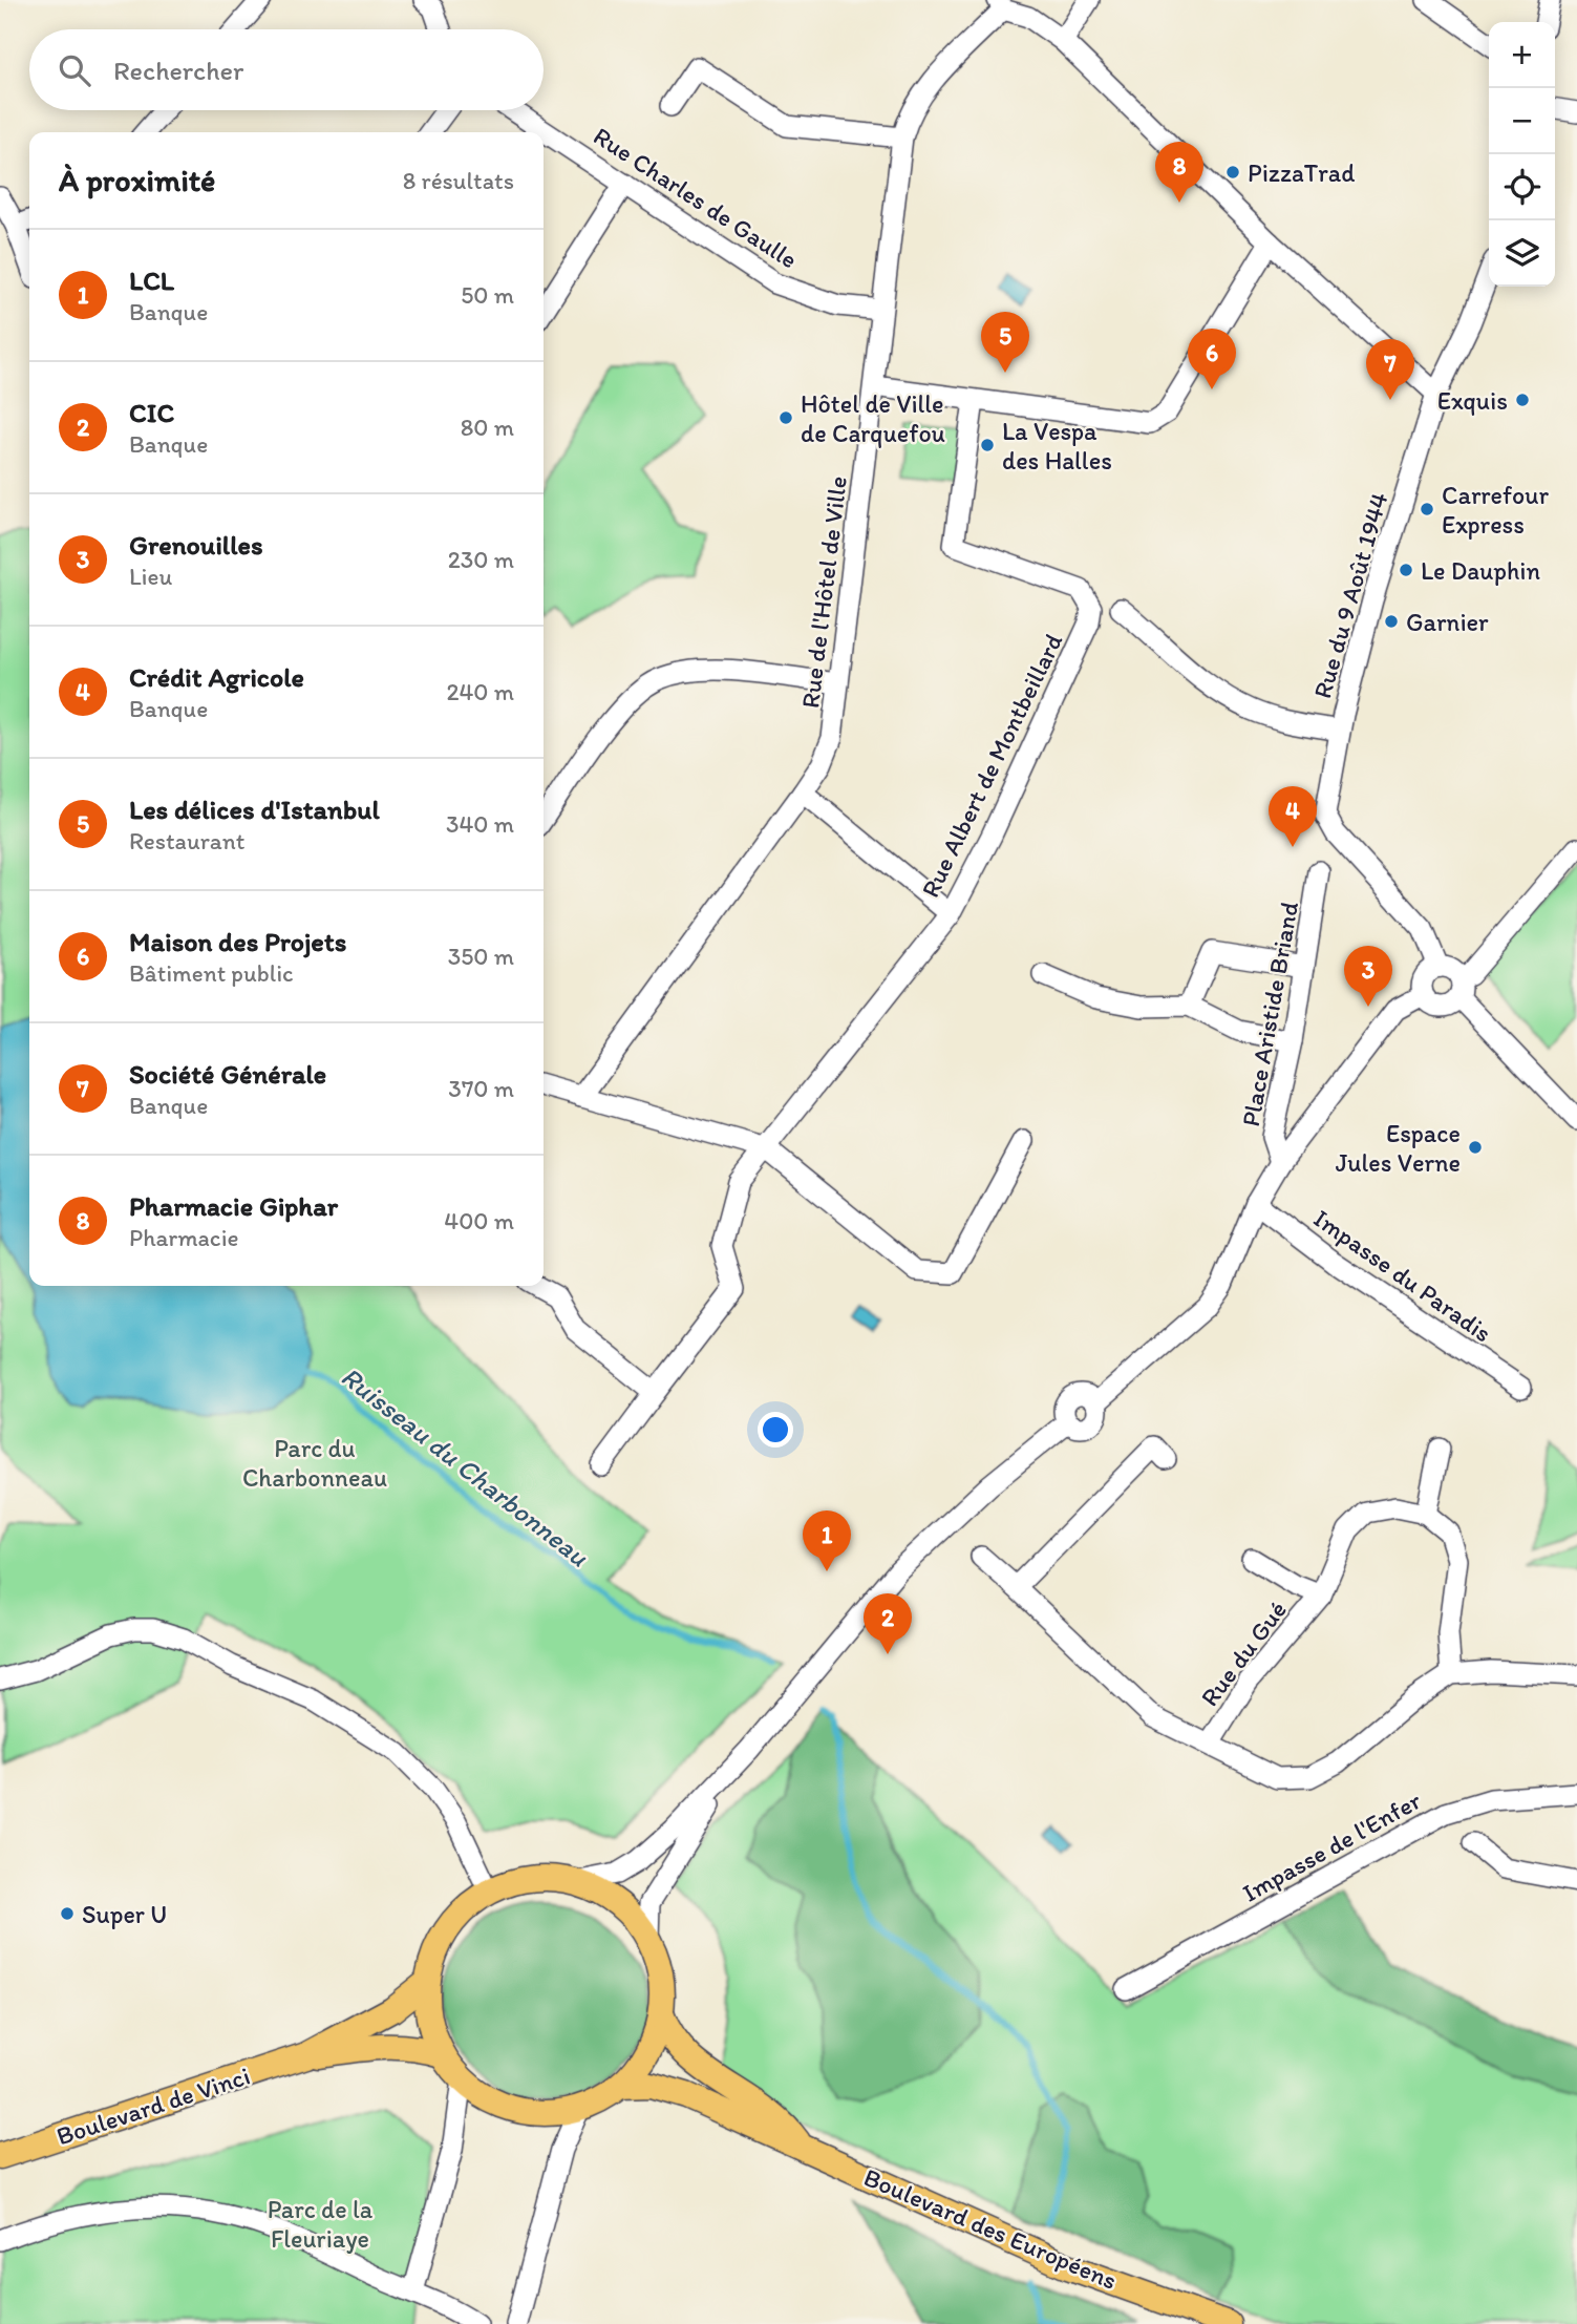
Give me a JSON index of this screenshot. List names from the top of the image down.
{
  "streets": {
    "main road": ["Boulevard de Vinci", "Boulevard des Européens"],
    "street": [
      "Rue Charles de Gaulle",
      "Rue de l'Hôtel de Ville",
      "Rue du 9 Août 1944",
      "Rue Albert de Montbeillard",
      "Place Aristide Briand",
      "Impasse du Paradis",
      "Rue du Gué",
      "Impasse de l'Enfer"
    ]
  },
  "crossings": [
    ["Rue Charles de Gaulle", "Rue de l'Hôtel de Ville"],
    ["Rue du 9 Août 1944", "Place Aristide Briand"],
    ["Boulevard de Vinci", "Boulevard des Européens"]
  ],
  "water": ["Ruisseau du Charbonneau"],
  "parks": ["Parc du Charbonneau", "Parc de la Fleuriaye"],
  "places": [
    "PizzaTrad",
    "Exquis",
    "Hôtel de Ville de Carquefou",
    "La Vespa des Halles",
    "Carrefour Express",
    "Le Dauphin",
    "Garnier",
    "Espace Jules Verne",
    "Super U"
  ],
  "page": {
    "map_buttons": ["+", "−"],
    "search": "Rechercher",
    "heading": ["À proximité", "8 résultats"],
    "pins": [
      "8",
      "5",
      "6",
      "7",
      "4",
      "3",
      "1",
      "2"
    ],
    "list": [
      {
        "mark": "1",
        "name": "LCL",
        "note": "Banque",
        "value": "50 m"
      },
      {
        "mark": "2",
        "name": "CIC",
        "note": "Banque",
        "value": "80 m"
      },
      {
        "mark": "3",
        "name": "Grenouilles",
        "note": "Lieu",
        "value": "230 m"
      },
      {
        "mark": "4",
        "name": "Crédit Agricole",
        "note": "Banque",
        "value": "240 m"
      },
      {
        "mark": "5",
        "name": "Les délices d'Istanbul",
        "note": "Restaurant",
        "value": "340 m"
      },
      {
        "mark": "6",
        "name": "Maison des Projets",
        "note": "Bâtiment public",
        "value": "350 m"
      },
      {
        "mark": "7",
        "name": "Société Générale",
        "note": "Banque",
        "value": "370 m"
      },
      {
        "mark": "8",
        "name": "Pharmacie Giphar",
        "note": "Pharmacie",
        "value": "400 m"
      }
    ]
  }
}
